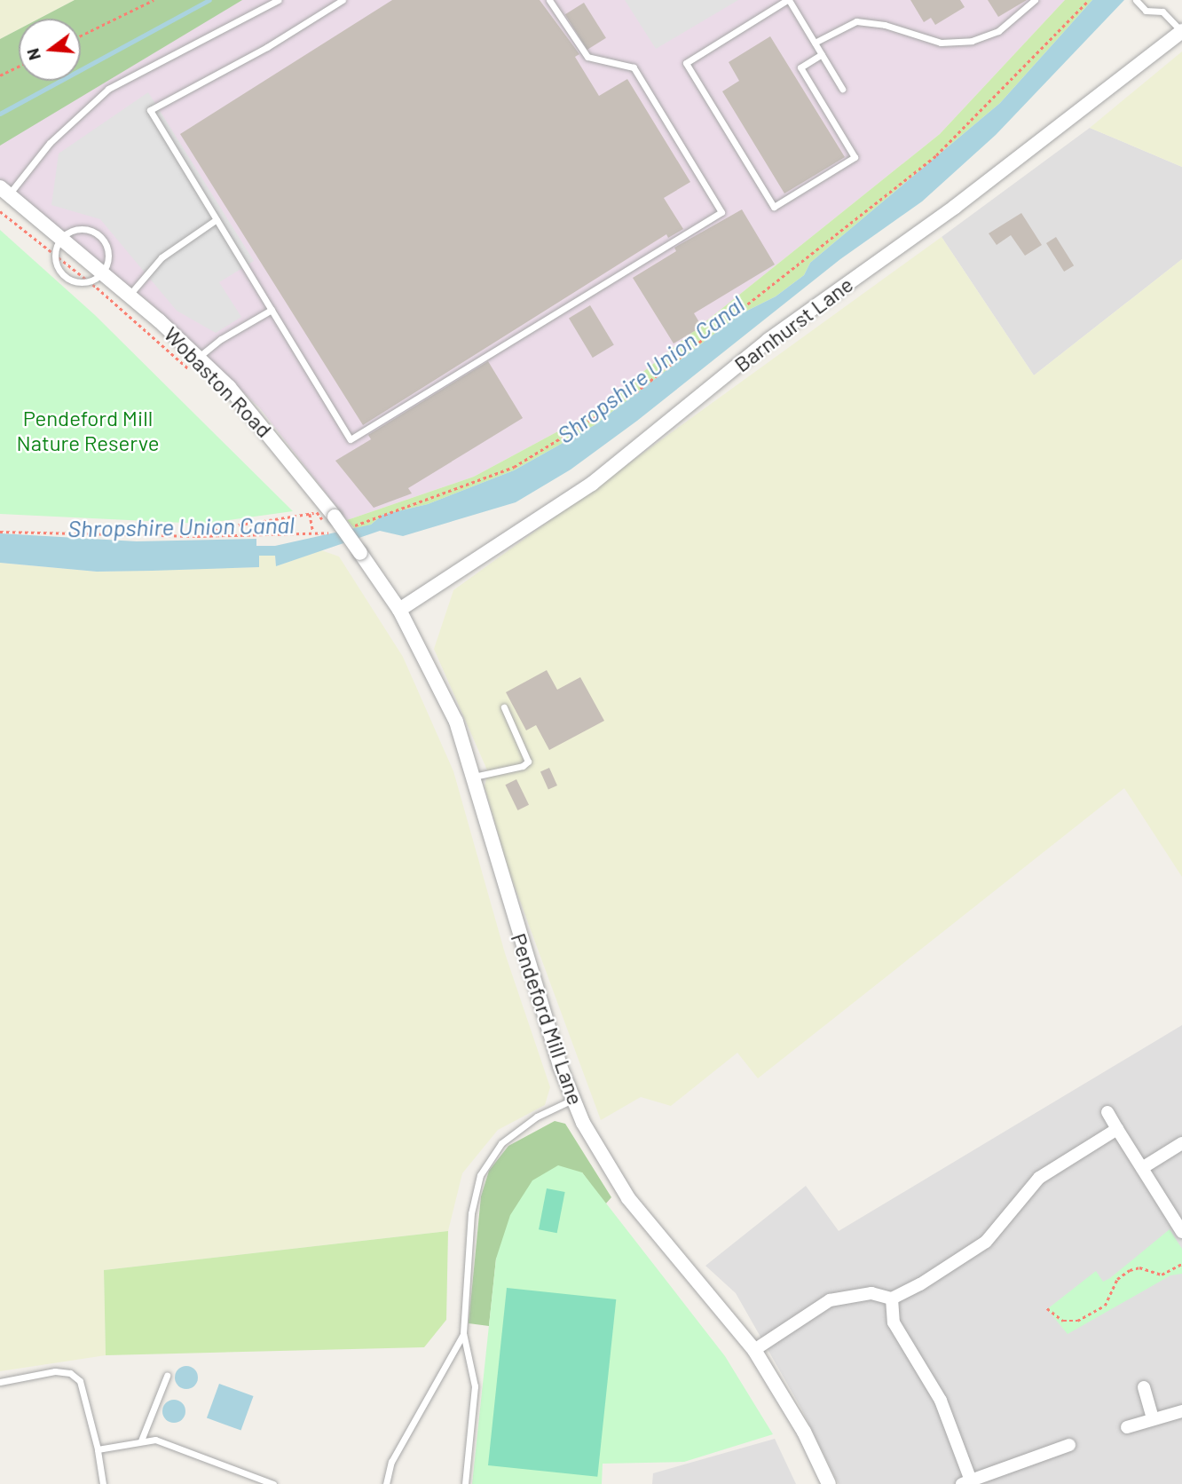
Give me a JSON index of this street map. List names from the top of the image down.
{
  "streets": {
    "street": ["Barnhurst Lane", "Wobaston Road", "Pendeford Mill Lane"]
  },
  "crossings": [
    ["Barnhurst Lane", "Wobaston Road"],
    ["Barnhurst Lane", "Pendeford Mill Lane"],
    ["Wobaston Road", "Pendeford Mill Lane"]
  ],
  "water": ["Shropshire Union Canal"],
  "parks": ["Pendeford Mill Nature Reserve"],
  "north": "left"
}
